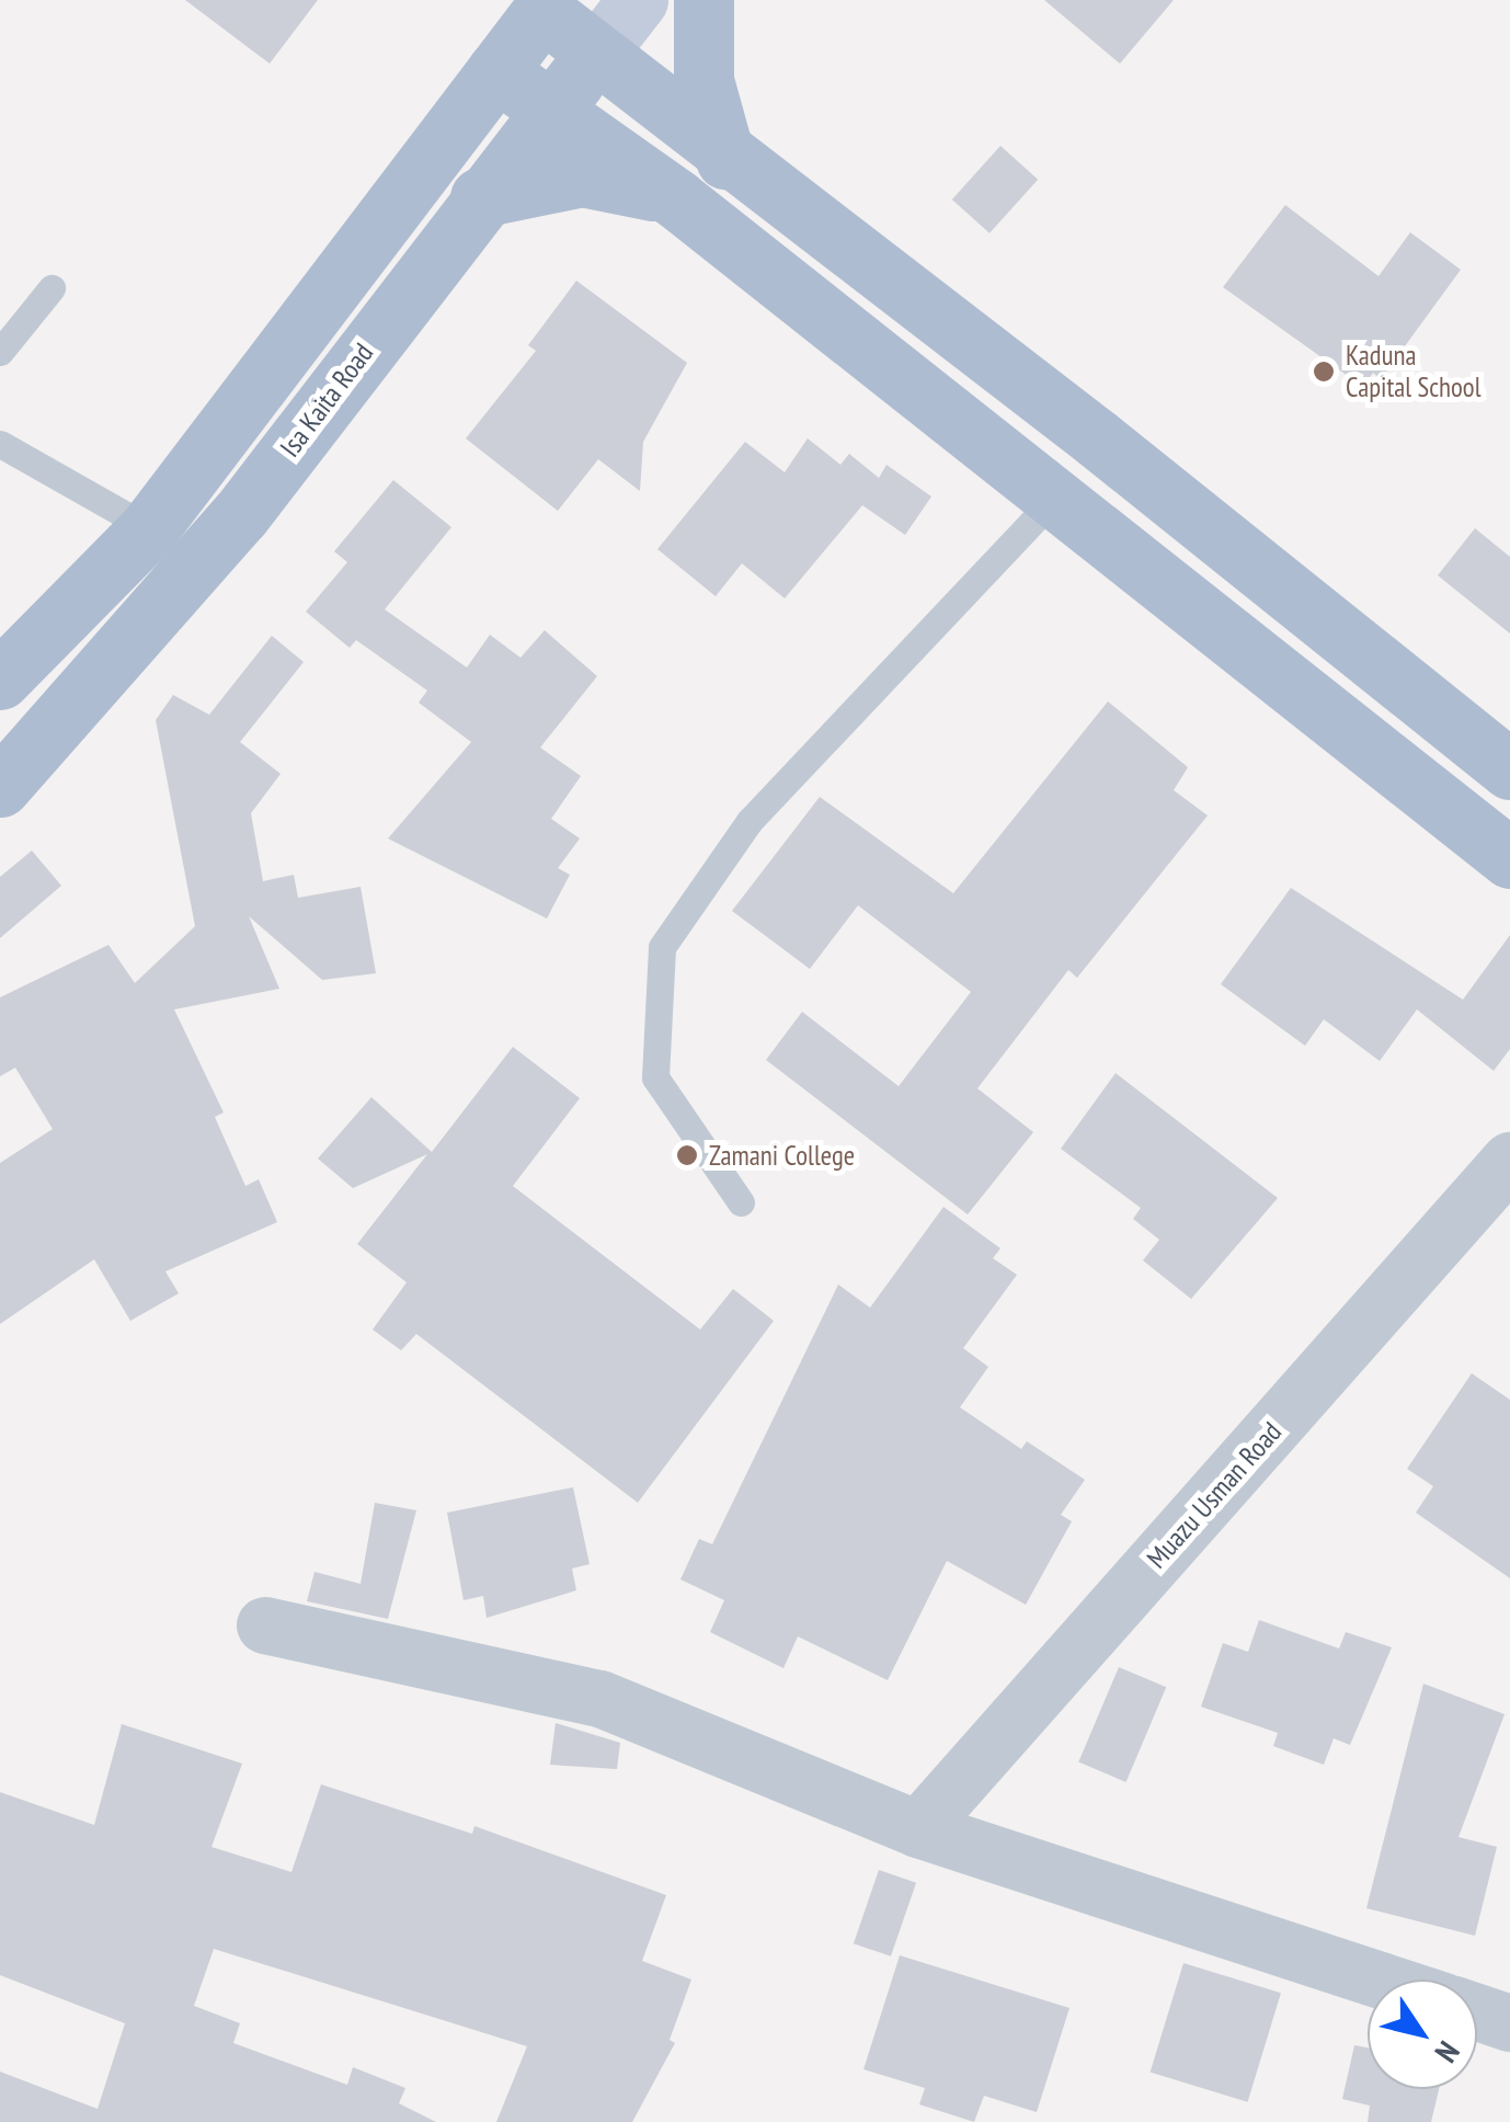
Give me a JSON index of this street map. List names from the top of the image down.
{
  "streets": {
    "main road": ["Isa Kaita Road"],
    "street": ["Muazu Usman Road"]
  },
  "places": ["Kaduna Capital School", "Zamani College"],
  "north": "bottom right"
}
